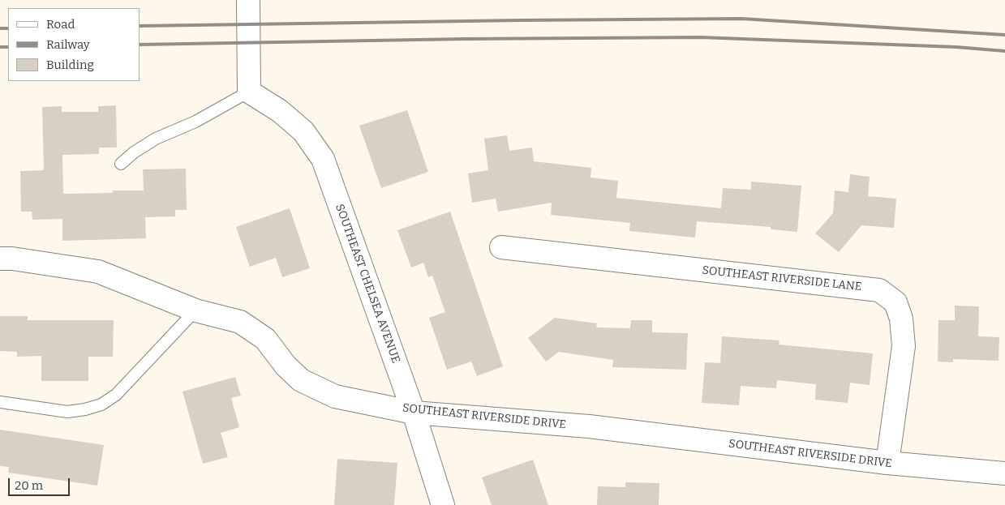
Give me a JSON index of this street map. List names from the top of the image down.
{
  "streets": {
    "street": ["SOUTHEAST RIVERSIDE LANE", "SOUTHEAST CHELSEA AVENUE", "SOUTHEAST RIVERSIDE DRIVE"]
  },
  "crossings": [
    ["SOUTHEAST RIVERSIDE LANE", "SOUTHEAST RIVERSIDE DRIVE"],
    ["SOUTHEAST CHELSEA AVENUE", "SOUTHEAST RIVERSIDE DRIVE"]
  ],
  "legend": ["Road", "Railway", "Building"],
  "scale_bar": "20 m"
}
